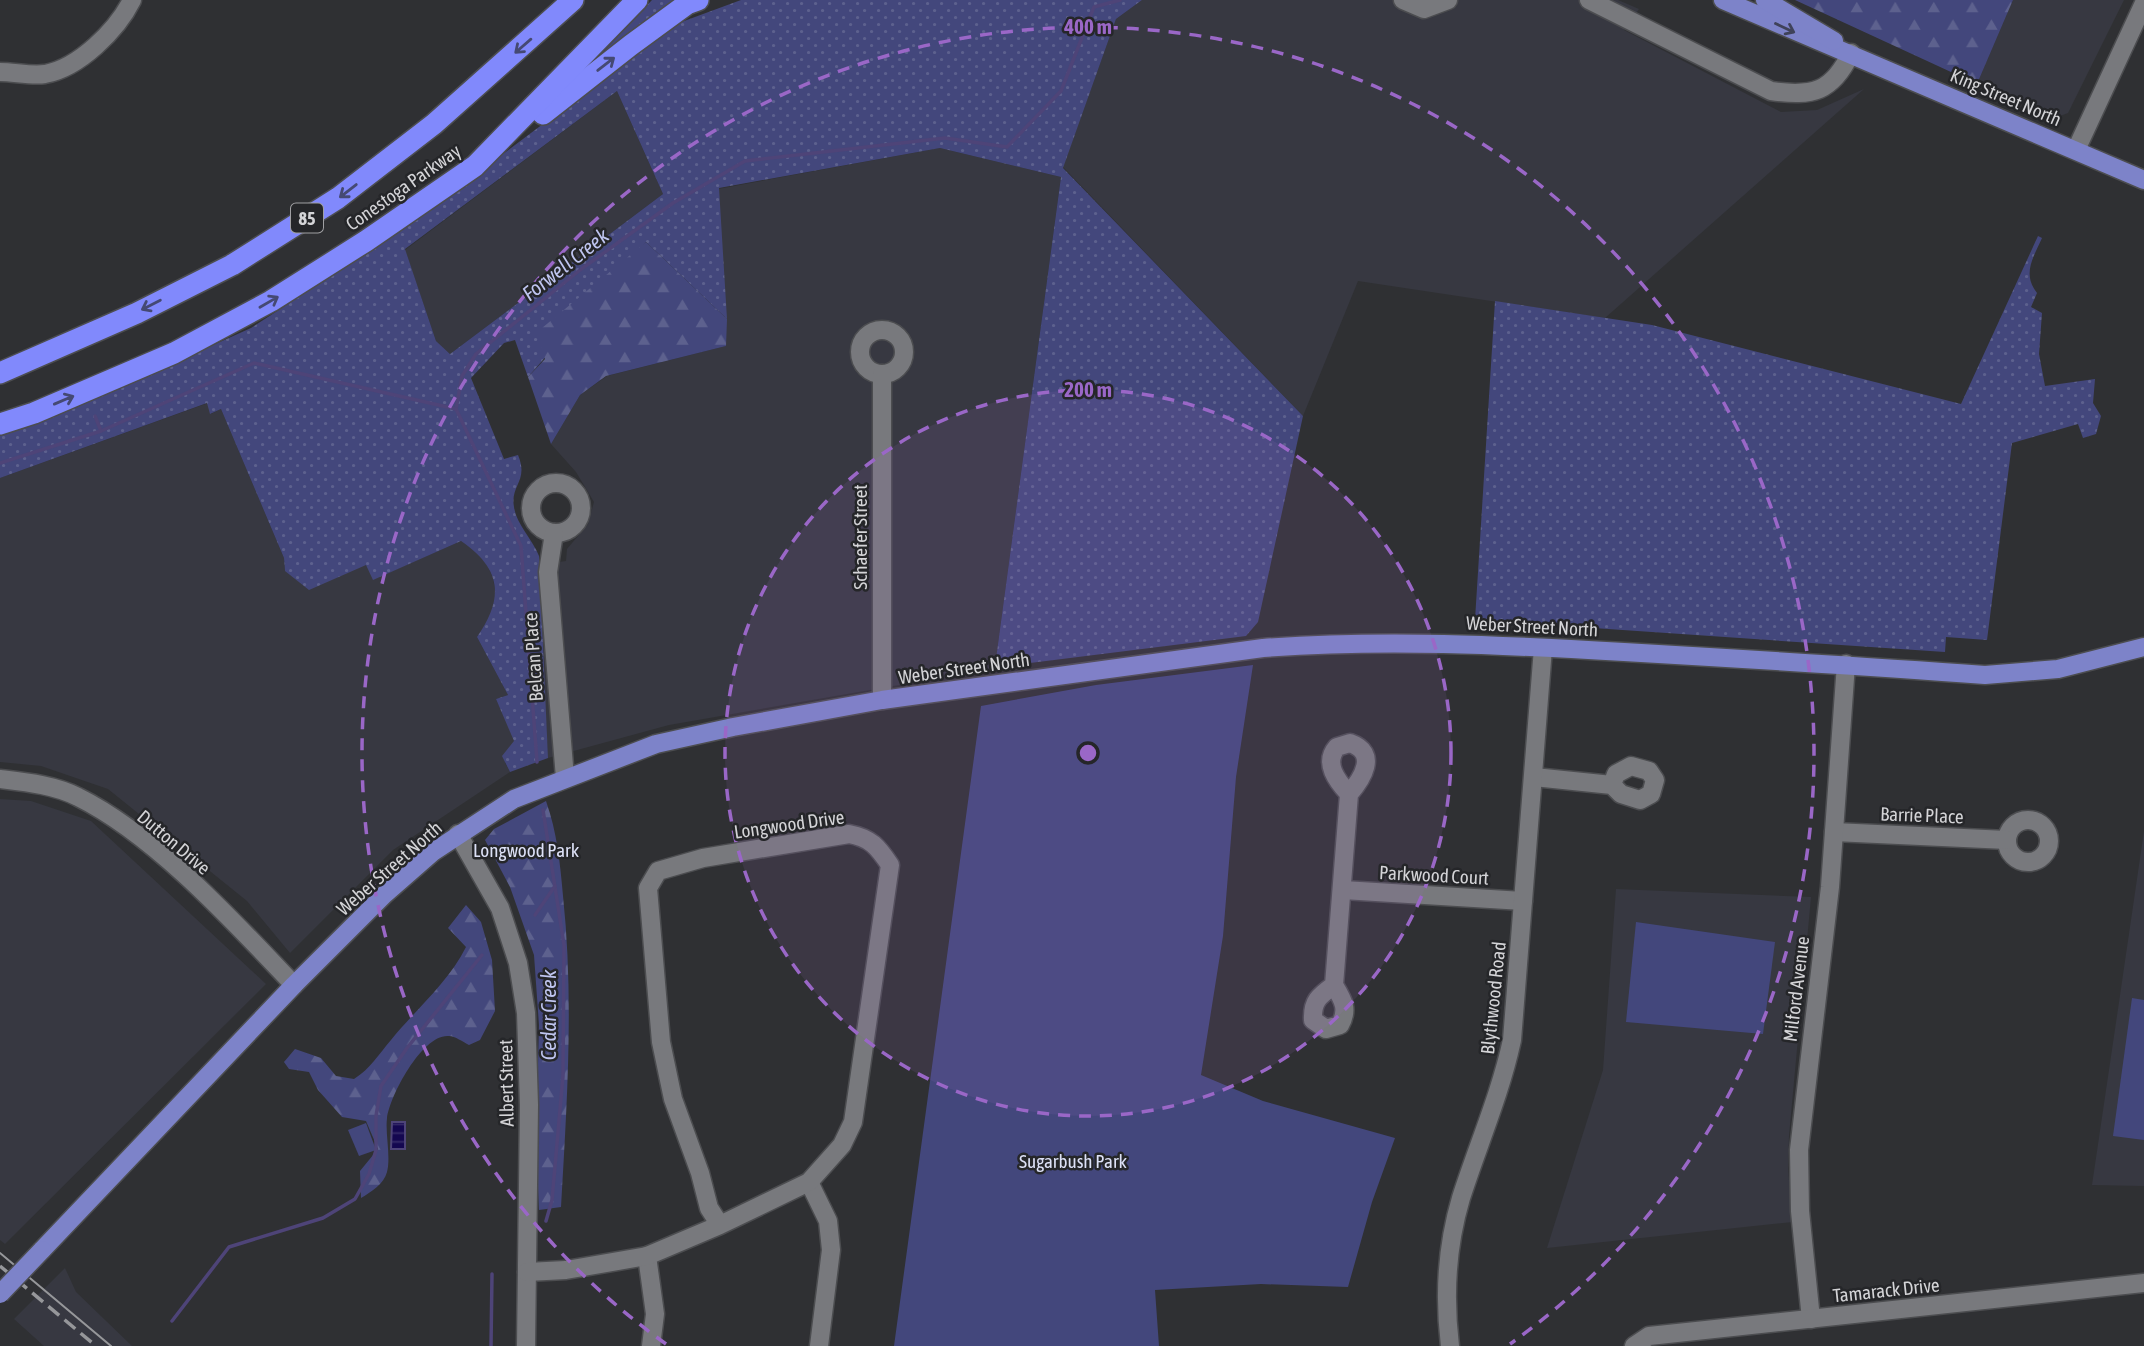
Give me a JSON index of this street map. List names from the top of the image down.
{
  "streets": {
    "highway": ["Conestoga Parkway", "85"],
    "main road": ["King Street North", "Weber Street North"],
    "street": [
      "Schaefer Street",
      "Belcan Place",
      "Barrie Place",
      "Longwood Drive",
      "Dutton Drive",
      "Parkwood Court",
      "Milford Avenue",
      "Blythwood Road",
      "Albert Street",
      "Tamarack Drive"
    ]
  },
  "crossings": [
    ["Schaefer Street", "Weber Street North"],
    ["Weber Street North", "Belcan Place"],
    ["Weber Street North", "Dutton Drive"],
    ["Weber Street North", "Milford Avenue"],
    ["Weber Street North", "Blythwood Road"],
    ["Weber Street North", "Albert Street"],
    ["Barrie Place", "Milford Avenue"],
    ["Longwood Drive", "Albert Street"],
    ["Parkwood Court", "Blythwood Road"],
    ["Milford Avenue", "Tamarack Drive"]
  ],
  "water": ["Forwell Creek", "Cedar Creek"],
  "parks": ["Longwood Park", "Sugarbush Park"],
  "rings": ["400 m", "200 m"]
}
